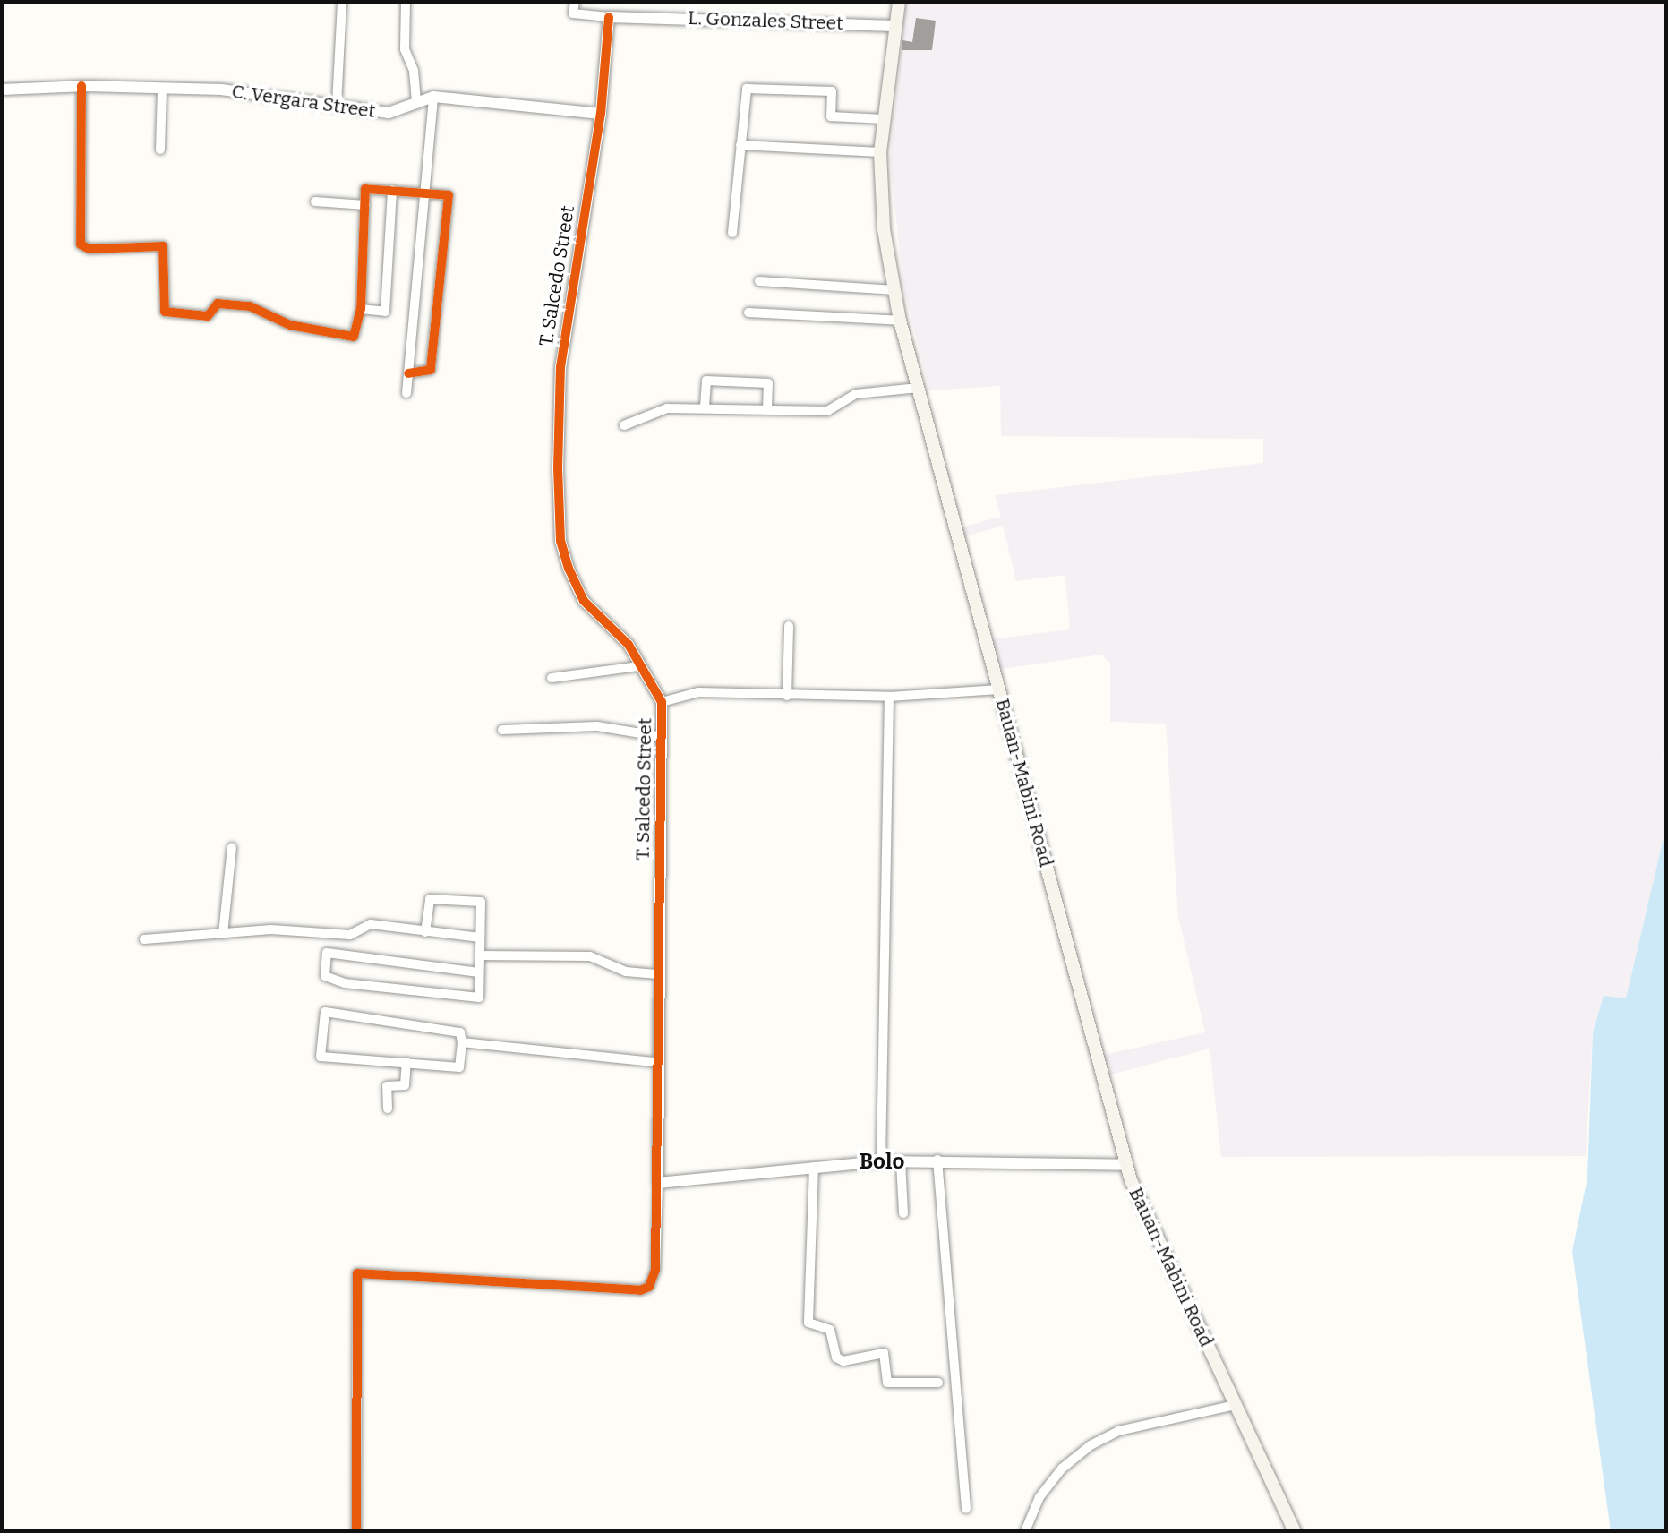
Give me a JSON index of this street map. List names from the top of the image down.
{
  "streets": {
    "main road": ["Bauan-Mabini Road"],
    "street": ["L. Gonzales Street", "C. Vergara Street", "T. Salcedo Street"]
  },
  "crossings": [
    ["L. Gonzales Street", "T. Salcedo Street"],
    ["L. Gonzales Street", "Bauan-Mabini Road"],
    ["C. Vergara Street", "T. Salcedo Street"]
  ],
  "districts": ["Bolo"]
}
